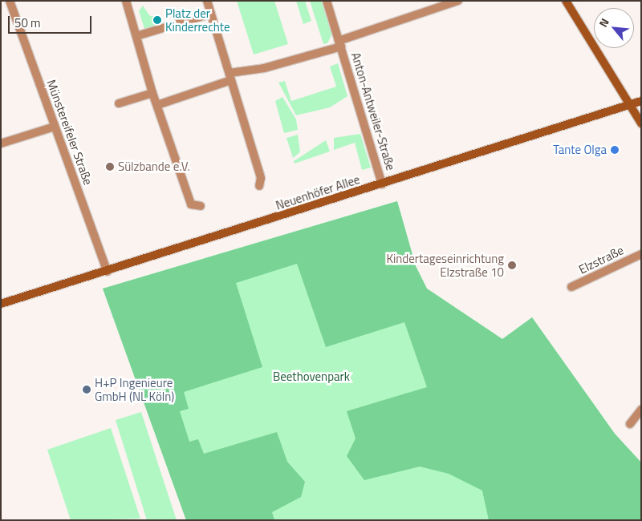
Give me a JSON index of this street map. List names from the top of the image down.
{
  "streets": {
    "street": [
      "Anton-Antweiler-Straße",
      "Münstereifeler Straße",
      "Neuenhöfer Allee",
      "Elzstraße"
    ]
  },
  "crossings": [
    ["Anton-Antweiler-Straße", "Neuenhöfer Allee"],
    ["Münstereifeler Straße", "Neuenhöfer Allee"]
  ],
  "parks": ["Beethovenpark"],
  "places": [
    "Platz der Kinderrechte",
    "Tante Olga",
    "Sülzbande e.V.",
    "Kindertageseinrichtung Elzstraße 10",
    "H+P Ingenieure GmbH (NL Köln)"
  ],
  "scale_bar": "50 m",
  "north": "top left"
}
